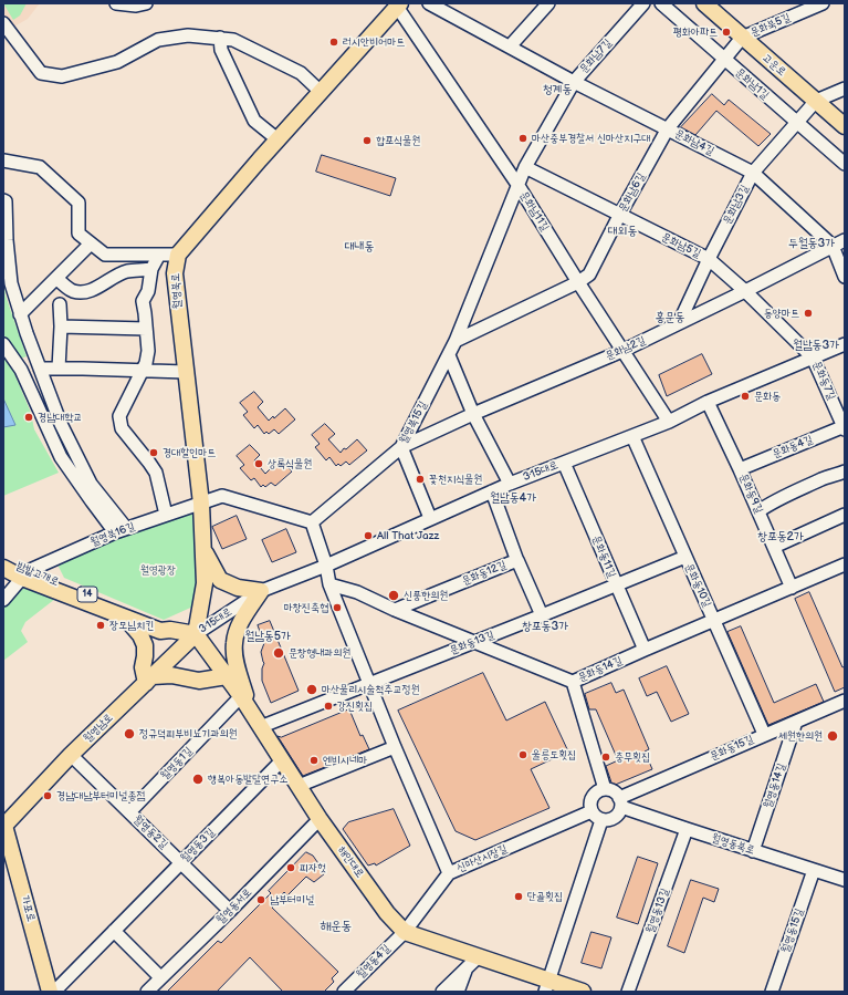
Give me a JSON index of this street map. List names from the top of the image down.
{
  "streets": {
    "main road": [
      "고운로",
      "월영북로",
      "밤밭고개로",
      "14",
      "월영남로",
      "해안대로",
      "가포로"
    ],
    "street": [
      "문화북5길",
      "문화남7길",
      "문화남1길",
      "문화남4길",
      "문화남6길",
      "문화남3길",
      "문화남11길",
      "문화남5길",
      "문화남2길",
      "문화동7길",
      "월영북15길",
      "문화동4길",
      "3·15대로",
      "문화동9길",
      "월영북16길",
      "문화동11길",
      "문화동12길",
      "문화동10길",
      "문화동13길",
      "문화동14길",
      "문화동15길",
      "월영동1길",
      "월영동14길",
      "월영동2길",
      "월영동북로",
      "월영동3길",
      "신마산시장길",
      "월영동서로",
      "월영동13길",
      "월영동15길",
      "월영동4길"
    ]
  },
  "crossings": [
    ["문화북5길", "고운로"],
    ["문화북5길", "문화남6길"],
    ["문화남7길", "문화남4길"],
    ["문화남7길", "문화남11길"],
    ["문화남7길", "문화남5길"],
    ["문화남7길", "월영북15길"],
    ["고운로", "문화남6길"],
    ["고운로", "문화남3길"],
    ["문화남1길", "문화남6길"],
    ["문화남1길", "문화남3길"],
    ["문화남4길", "문화남6길"],
    ["문화남4길", "문화남3길"],
    ["문화남4길", "문화남2길"],
    ["문화남6길", "문화남11길"],
    ["문화남6길", "문화남5길"],
    ["문화남6길", "월영북15길"],
    ["문화남3길", "문화남5길"],
    ["문화남3길", "문화남2길"],
    ["문화남11길", "문화남2길"],
    ["문화남11길", "월영북15길"],
    ["문화남11길", "3·15대로"],
    ["문화남5길", "문화남2길"],
    ["문화남5길", "문화동7길"],
    ["문화남5길", "3·15대로"],
    ["월영북로", "3·15대로"],
    ["월영북로", "월영북16길"],
    ["월영북로", "밤밭고개로"],
    ["월영북로", "월영남로"],
    ["월영북로", "해안대로"],
    ["문화남2길", "월영북15길"],
    ["문화동7길", "문화동4길"],
    ["문화동7길", "3·15대로"],
    ["월영북15길", "신마산시장길"],
    ["문화동4길", "문화동9길"],
    ["3·15대로", "문화동9길"],
    ["3·15대로", "문화동11길"],
    ["3·15대로", "밤밭고개로"],
    ["3·15대로", "문화동10길"],
    ["3·15대로", "월영남로"],
    ["3·15대로", "신마산시장길"],
    ["3·15대로", "해안대로"],
    ["문화동9길", "문화동14길"],
    ["월영북16길", "밤밭고개로"],
    ["문화동11길", "문화동13길"],
    ["문화동11길", "문화동14길"],
    ["문화동12길", "문화동13길"],
    ["문화동12길", "문화동14길"],
    ["밤밭고개로", "월영남로"],
    ["밤밭고개로", "해안대로"],
    ["문화동10길", "문화동13길"],
    ["문화동10길", "문화동14길"],
    ["문화동10길", "문화동15길"],
    ["문화동13길", "문화동14길"],
    ["문화동13길", "신마산시장길"],
    ["문화동13길", "해안대로"],
    ["문화동14길", "신마산시장길"],
    ["월영남로", "월영동2길"],
    ["월영남로", "해안대로"],
    ["월영남로", "가포로"],
    ["문화동15길", "월영동14길"],
    ["문화동15길", "월영동북로"],
    ["문화동15길", "신마산시장길"],
    ["월영동1길", "월영동2길"],
    ["월영동1길", "해안대로"],
    ["월영동14길", "월영동북로"],
    ["월영동2길", "월영동3길"],
    ["월영동2길", "월영동서로"],
    ["월영동북로", "신마산시장길"],
    ["월영동북로", "월영동13길"],
    ["월영동북로", "월영동15길"],
    ["월영동3길", "해안대로"],
    ["신마산시장길", "월영동4길"],
    ["해안대로", "월영동서로"],
    ["해안대로", "월영동4길"]
  ],
  "districts": [
    "청계동",
    "대외동",
    "두월동3가",
    "대내동",
    "홍문동",
    "월남동3가",
    "월남동4가",
    "창포동2가",
    "창포동3가",
    "월남동5가",
    "해운동"
  ],
  "parks": ["월영광장"],
  "places": [
    "평화아파트",
    "러시안비어마트",
    "마산중부경찰서 신마산지구대",
    "합포식물원",
    "동양마트",
    "문화동",
    "경남대학교",
    "경대할인마트",
    "상록식물원",
    "꽃천지식물원",
    "All That Jazz",
    "신풍한의원",
    "마창진축협",
    "장모님치킨",
    "문창형내과의원",
    "마산물리시술척추교정원",
    "강진횟집",
    "정규덕피부비뇨기과의원",
    "세원한의원",
    "울릉도횟집",
    "충무횟집",
    "엔비시네마",
    "행복아동발달연구소",
    "경남대남부터미널종점",
    "피자헛",
    "단골횟집",
    "남부터미널"
  ]
}
